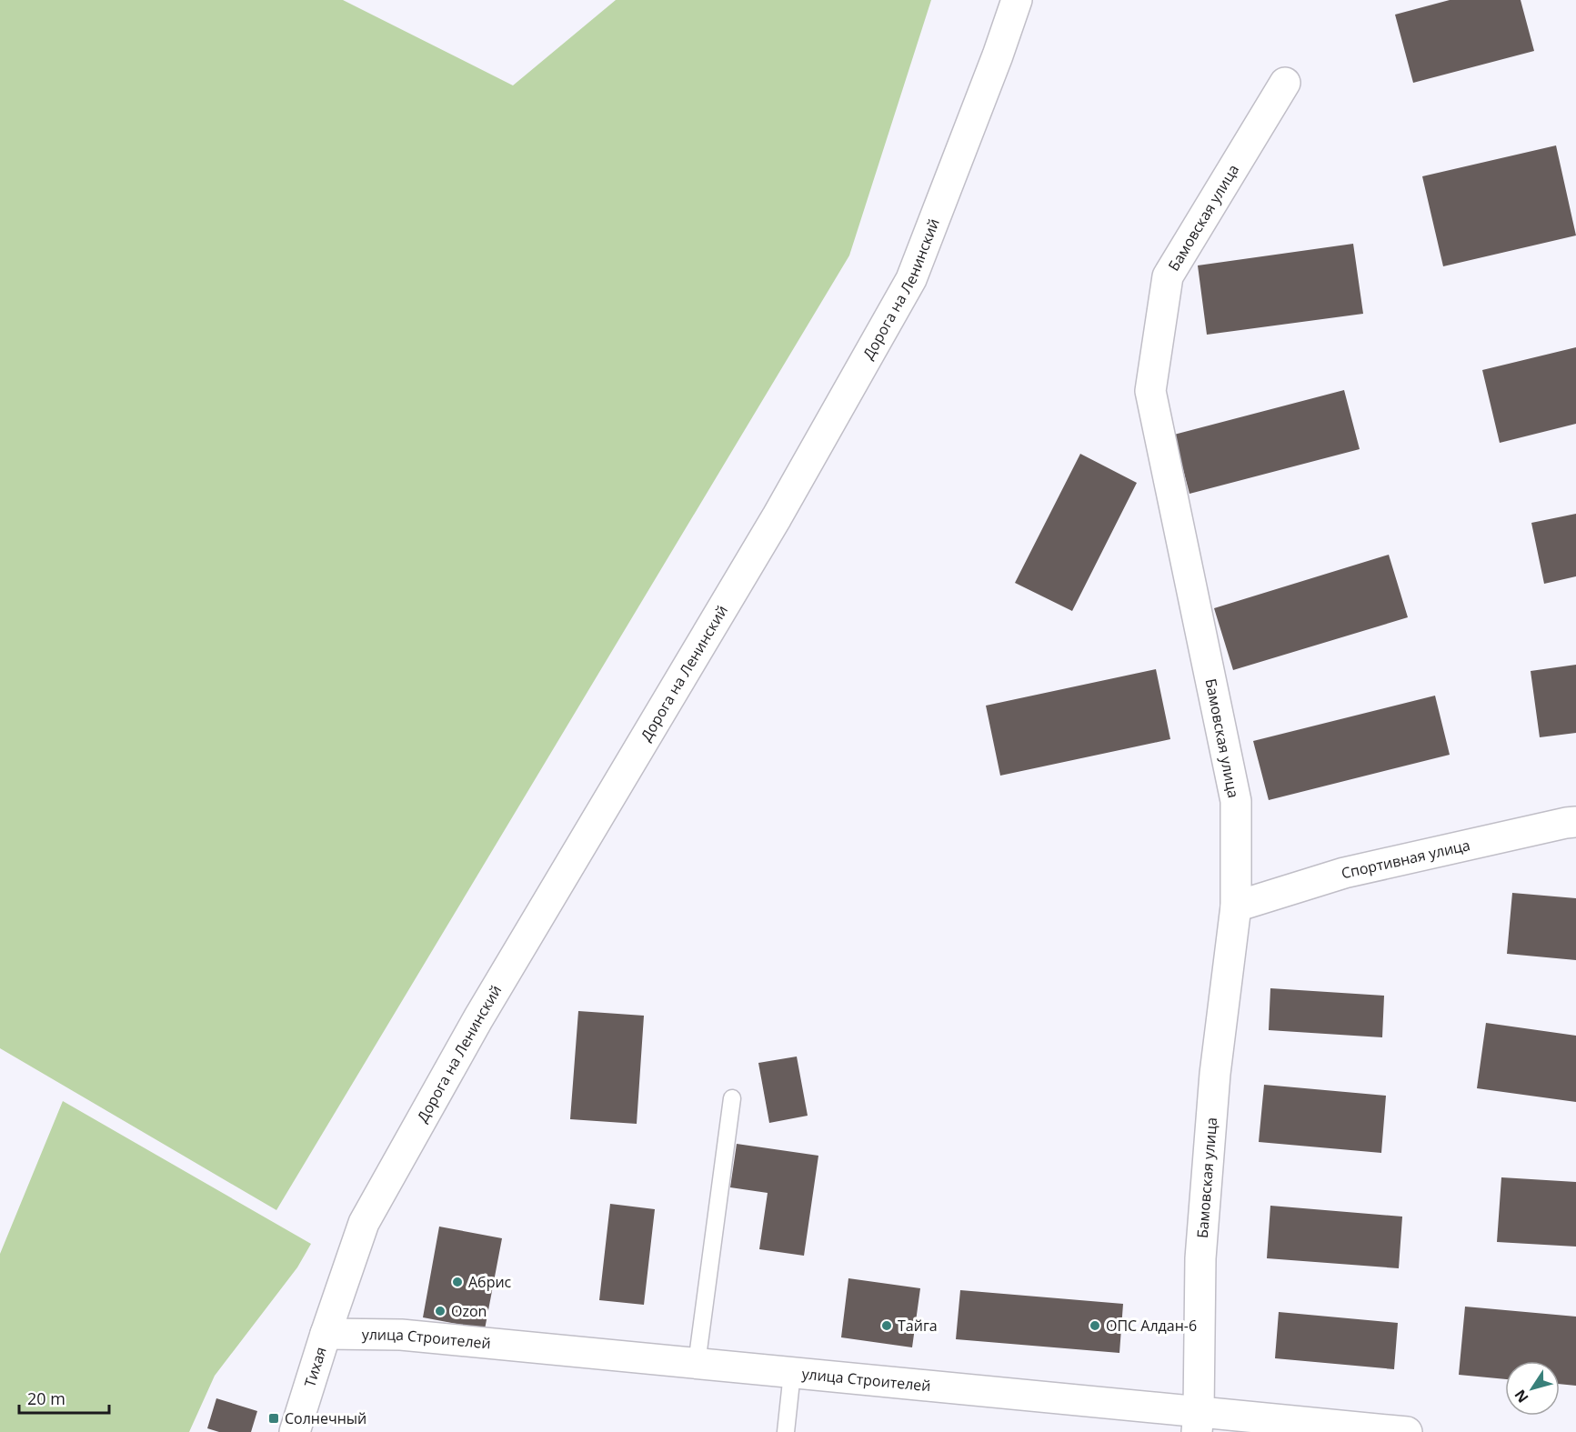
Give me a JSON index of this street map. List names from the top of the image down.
{
  "streets": {
    "street": [
      "Бамовская улица",
      "Дорога на Ленинский",
      "Спортивная улица",
      "улица Строителей",
      "Тихая"
    ]
  },
  "crossings": [
    ["Бамовская улица", "Спортивная улица"],
    ["Бамовская улица", "улица Строителей"],
    ["Дорога на Ленинский", "улица Строителей"],
    ["Дорога на Ленинский", "Тихая"],
    ["улица Строителей", "Тихая"]
  ],
  "places": {
    "other": [
      "Абрис",
      "Ozon",
      "Тайга",
      "ОПС Алдан-6"
    ],
    "transit": ["Солнечный"]
  },
  "scale_bar": "20 m",
  "north": "bottom left"
}
